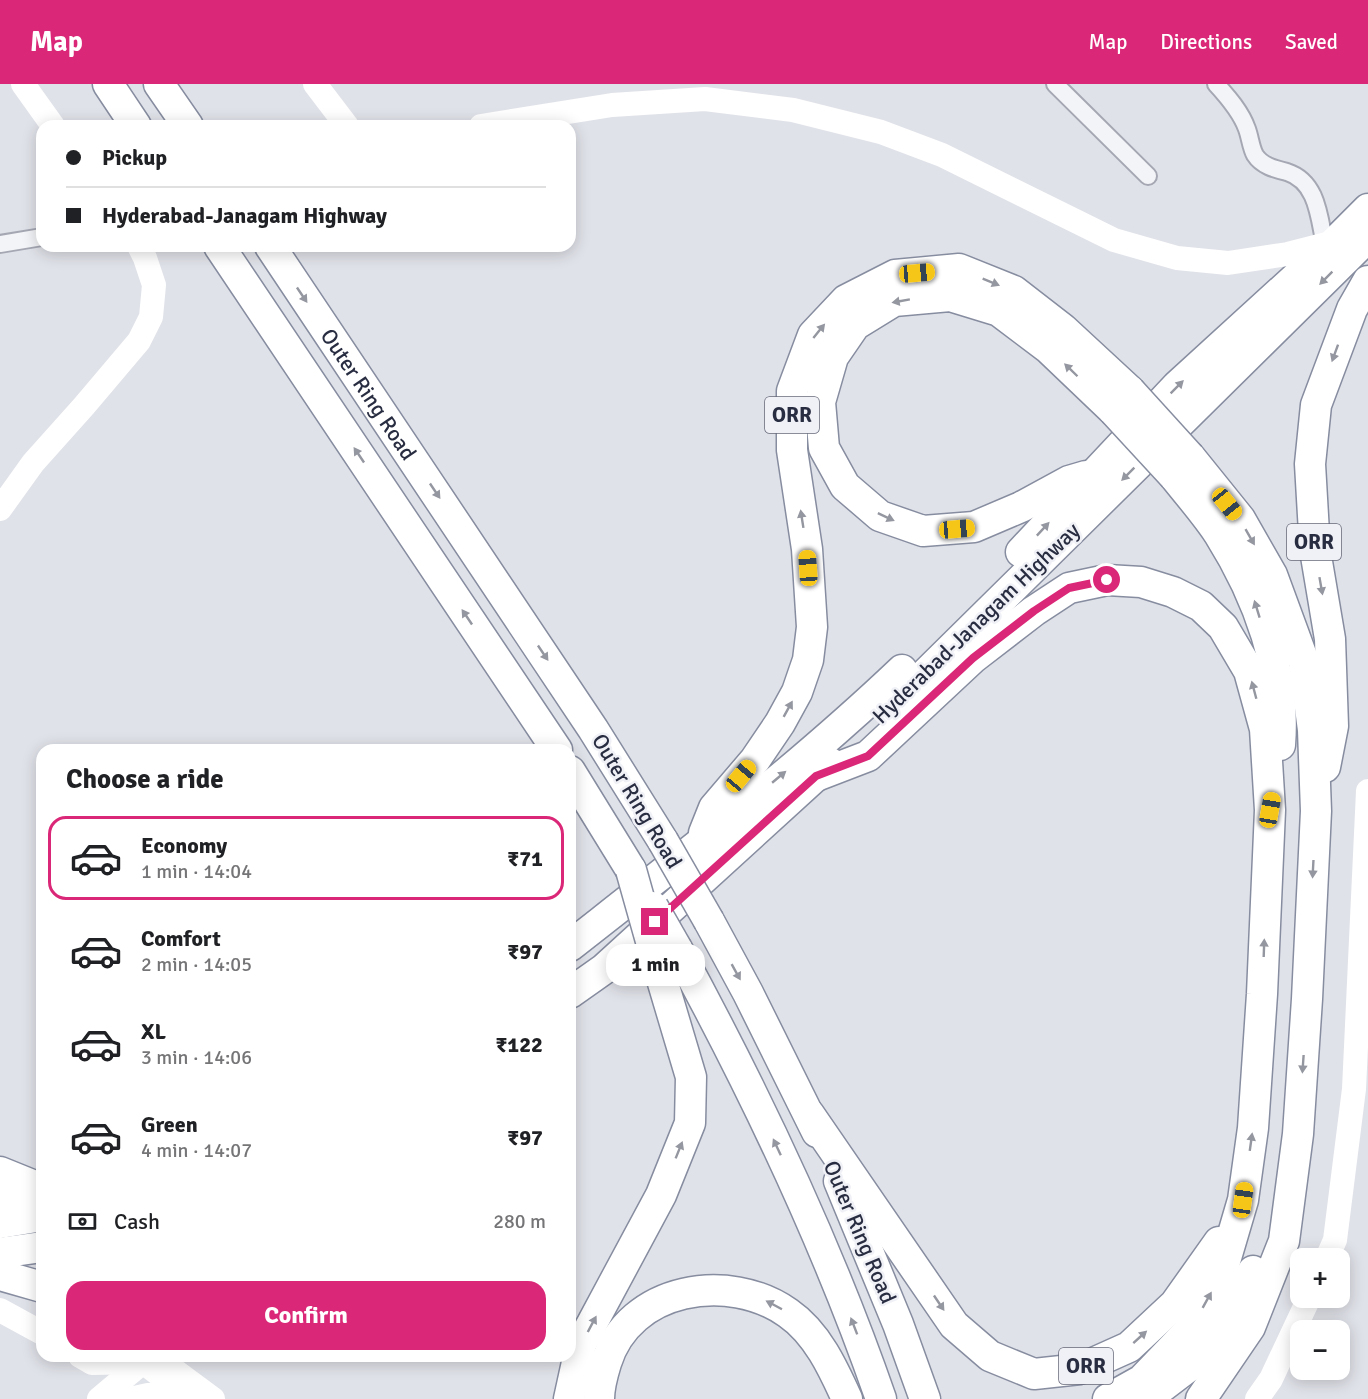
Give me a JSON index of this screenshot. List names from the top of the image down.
{
  "streets": {
    "highway": ["Outer Ring Road", "ORR", "Hyderabad-Janagam Highway"]
  },
  "crossings": [
    ["Outer Ring Road", "ORR"],
    ["ORR", "Hyderabad-Janagam Highway"]
  ],
  "page": {
    "header": "Map",
    "nav": ["Map", "Directions", "Saved"],
    "banner": ["Pickup", "Hyderabad-Janagam Highway"],
    "heading": "Choose a ride",
    "list": [
      {
        "name": "Economy",
        "note": "1 min · 14:04",
        "value": "₹71"
      },
      {
        "name": "Comfort",
        "note": "2 min · 14:05",
        "value": "₹97"
      },
      {
        "name": "XL",
        "note": "3 min · 14:06",
        "value": "₹122"
      },
      {
        "name": "Green",
        "note": "4 min · 14:07",
        "value": "₹97"
      }
    ],
    "bubble": "1 min",
    "pay": ["Cash", "280 m"],
    "map_buttons": ["+", "−"],
    "buttons": "Confirm"
  }
}
